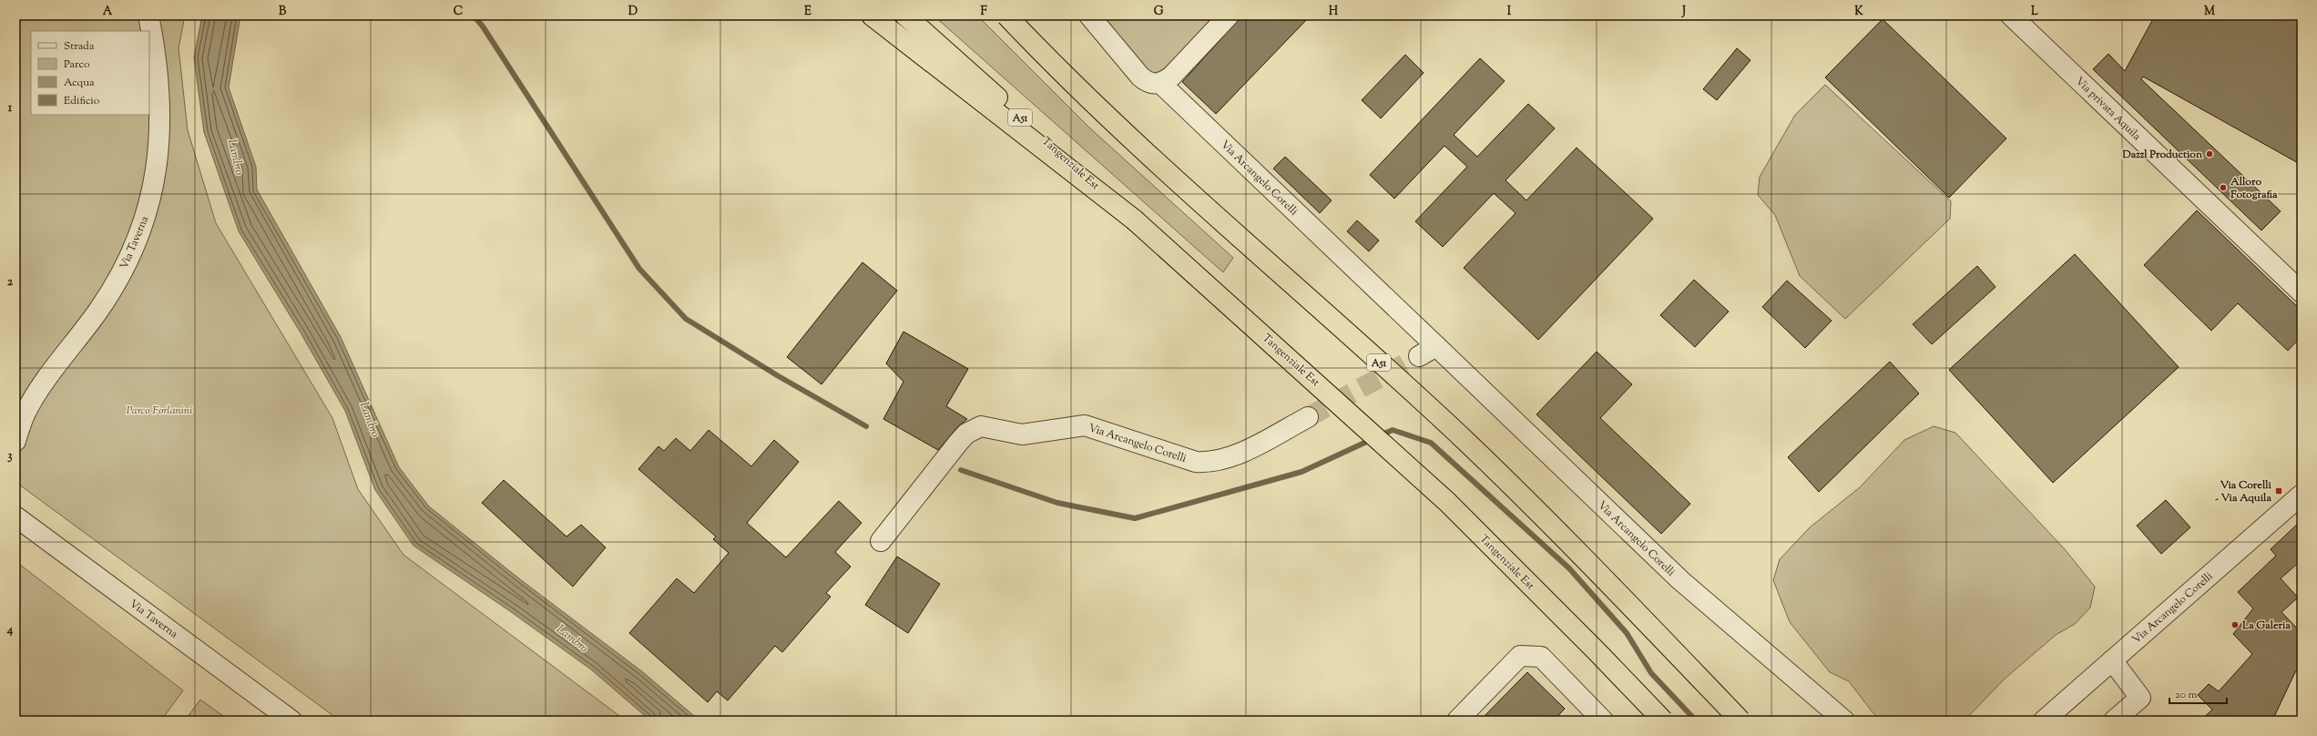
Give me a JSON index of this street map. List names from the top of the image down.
{
  "streets": {
    "highway": ["A51", "Tangenziale Est"],
    "street": ["Via privata Aquila", "Via Arcangelo Corelli", "Via Taverna"]
  },
  "water": ["Lambro"],
  "parks": ["Parco Forlanini"],
  "places": {
    "other": ["Dazzl Production", "Alloro Fotografia", "La Galeria"],
    "transit": ["Via Corelli - Via Aquila"]
  },
  "legend": [
    "Strada",
    "Parco",
    "Acqua",
    "Edificio"
  ],
  "scale_bar": "20 m",
  "grid": {
    "columns": [
      "A",
      "B",
      "C",
      "D",
      "E",
      "F",
      "G",
      "H",
      "I",
      "J",
      "K",
      "L",
      "M"
    ],
    "rows": [
      "1",
      "2",
      "3",
      "4"
    ]
  }
}
